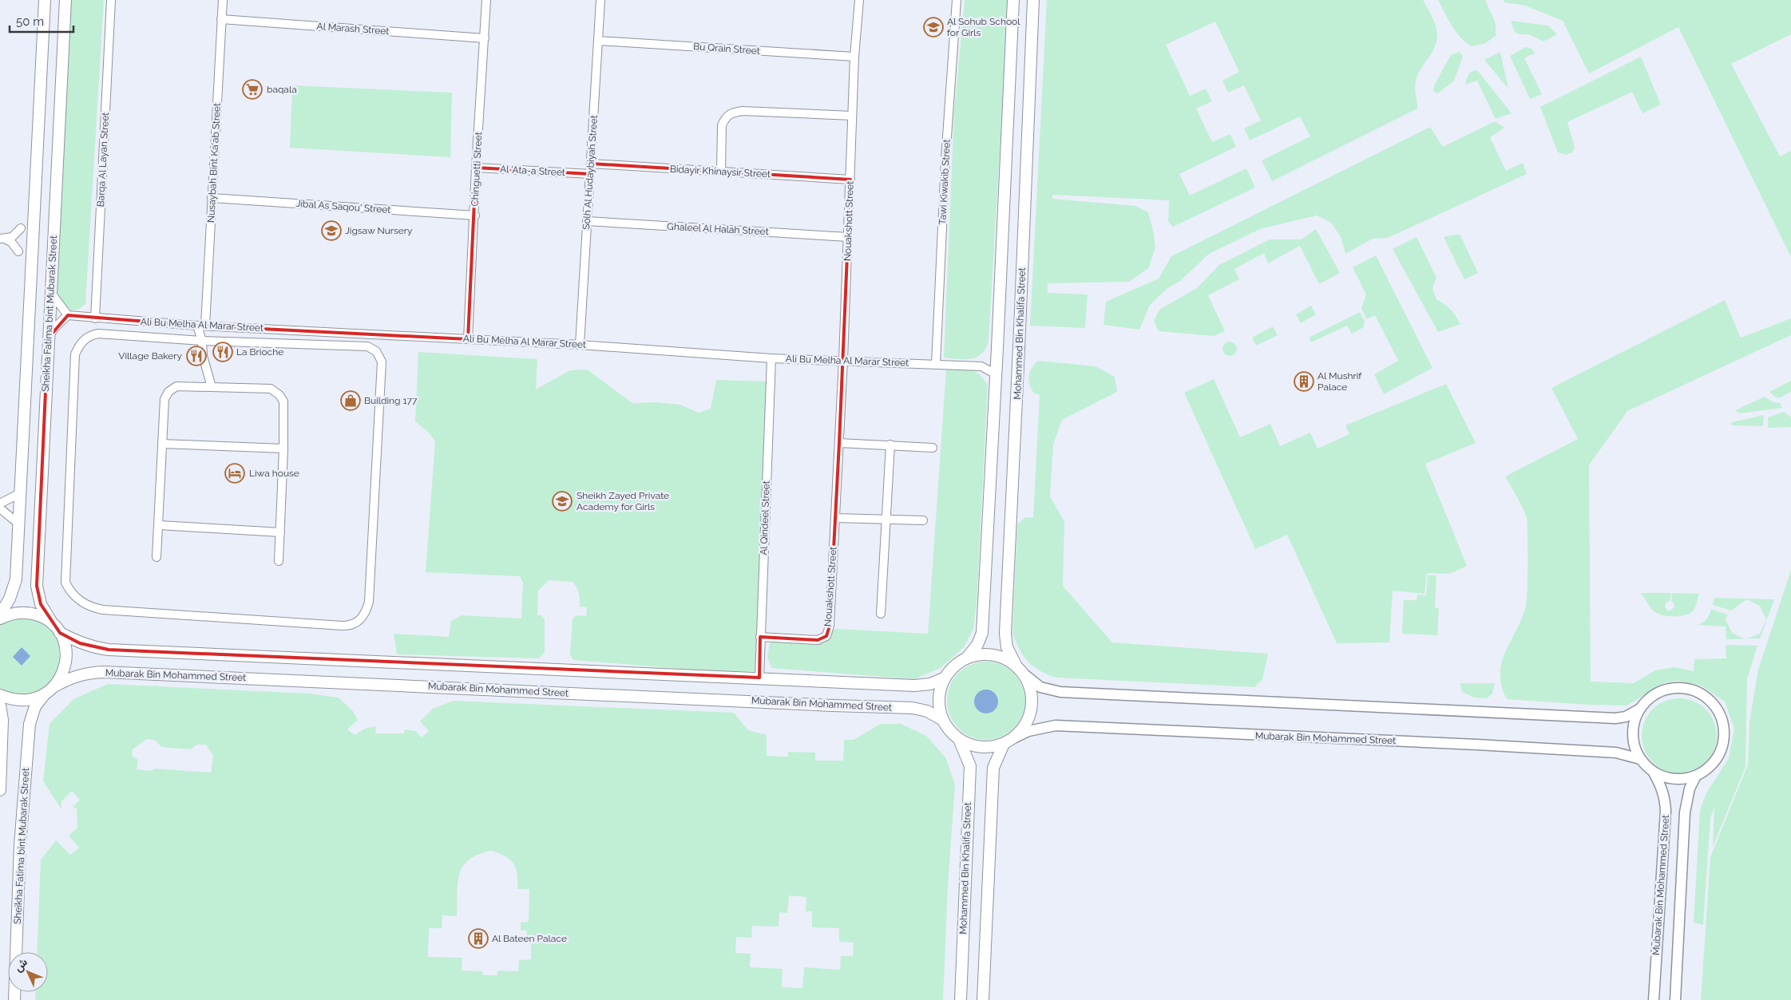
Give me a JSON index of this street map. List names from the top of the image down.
{
  "streets": {
    "main road": ["Sheikha Fatima bint Mubarak Street", "Mohammed Bin Khalifa Street", "Mubarak Bin Mohammed Street"],
    "street": [
      "Al Marash Street",
      "Bu Qrain Street",
      "Barqa Al Layan Street",
      "Nusaybah Bint Ka'ab Street",
      "Chinguetti Street",
      "Al 'Ata-a Street",
      "Bidayir Khinaysir Street",
      "Solh Al Hudaybiyah Street",
      "Tawi Kiwakib Street",
      "Jibal As Saqou' Street",
      "Nouakshott Street",
      "Ghaleel Al Halah Street",
      "Ali Bu Melha Al Marar Street",
      "Al Qindeel Street"
    ]
  },
  "crossings": [
    ["Al Marash Street", "Nusaybah Bint Ka'ab Street"],
    ["Al Marash Street", "Chinguetti Street"],
    ["Bu Qrain Street", "Solh Al Hudaybiyah Street"],
    ["Bu Qrain Street", "Nouakshott Street"],
    ["Barqa Al Layan Street", "Ali Bu Melha Al Marar Street"],
    ["Nusaybah Bint Ka'ab Street", "Jibal As Saqou' Street"],
    ["Nusaybah Bint Ka'ab Street", "Ali Bu Melha Al Marar Street"],
    ["Chinguetti Street", "Al 'Ata-a Street"],
    ["Chinguetti Street", "Jibal As Saqou' Street"],
    ["Chinguetti Street", "Ali Bu Melha Al Marar Street"],
    ["Al 'Ata-a Street", "Solh Al Hudaybiyah Street"],
    ["Bidayir Khinaysir Street", "Solh Al Hudaybiyah Street"],
    ["Bidayir Khinaysir Street", "Nouakshott Street"],
    ["Solh Al Hudaybiyah Street", "Ghaleel Al Halah Street"],
    ["Solh Al Hudaybiyah Street", "Ali Bu Melha Al Marar Street"],
    ["Tawi Kiwakib Street", "Ali Bu Melha Al Marar Street"],
    ["Nouakshott Street", "Ghaleel Al Halah Street"],
    ["Nouakshott Street", "Ali Bu Melha Al Marar Street"],
    ["Nouakshott Street", "Al Qindeel Street"],
    ["Ali Bu Melha Al Marar Street", "Al Qindeel Street"],
    ["Mohammed Bin Khalifa Street", "Mubarak Bin Mohammed Street"]
  ],
  "places": {
    "school or university": ["Al Sohub School for Girls", "Jigsaw Nursery", "Sheikh Zayed Private Academy for Girls"],
    "supermarket": ["baqala"],
    "restaurant": ["La Brioche", "Village Bakery"],
    "building": ["Al Mushrif Palace", "Al Bateen Palace"],
    "shop": ["Building 177"],
    "hotel": ["Liwa house"]
  },
  "scale_bar": "50 m",
  "north": "top left"
}
